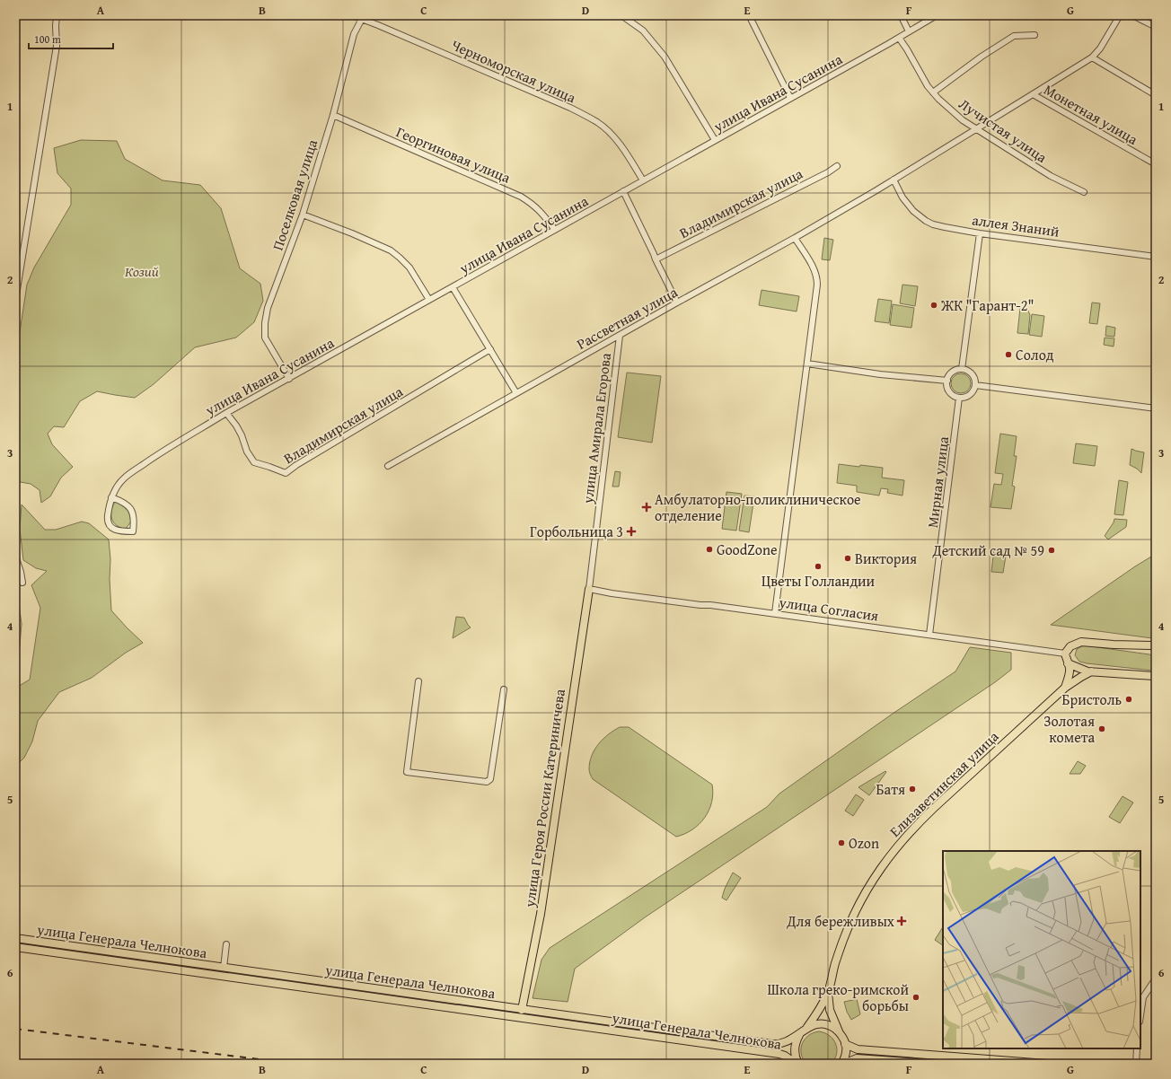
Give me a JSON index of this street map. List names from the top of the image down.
{
  "streets": {
    "main road": ["Елизаветинская улица", "улица Героя России Катериничева", "улица Генерала Челнокова"],
    "street": [
      "Черноморская улица",
      "улица Ивана Сусанина",
      "Монетная улица",
      "Лучистая улица",
      "Георгиновая улица",
      "Поселковая улица",
      "Владимирская улица",
      "аллея Знаний",
      "Рассветная улица",
      "улица Амирала Егорова",
      "Мирная улица",
      "улица Согласия"
    ]
  },
  "crossings": [
    ["Черноморская улица", "улица Ивана Сусанина"],
    ["Черноморская улица", "Поселковая улица"],
    ["улица Ивана Сусанина", "Лучистая улица"],
    ["улица Ивана Сусанина", "Георгиновая улица"],
    ["улица Ивана Сусанина", "Поселковая улица"],
    ["улица Ивана Сусанина", "Владимирская улица"],
    ["Лучистая улица", "Рассветная улица"],
    ["Георгиновая улица", "Поселковая улица"],
    ["аллея Знаний", "Рассветная улица"],
    ["Рассветная улица", "улица Амирала Егорова"],
    ["улица Амирала Егорова", "улица Согласия"],
    ["улица Амирала Егорова", "улица Героя России Катериничева"],
    ["Мирная улица", "улица Согласия"],
    ["улица Согласия", "улица Героя России Катериничева"],
    ["Елизаветинская улица", "улица Генерала Челнокова"],
    ["улица Героя России Катериничева", "улица Генерала Челнокова"]
  ],
  "parks": ["Козий"],
  "places": {
    "other": [
      "ЖК \"Гарант-2\"",
      "Солод",
      "GoodZone",
      "Детский сад № 59",
      "Виктория",
      "Цветы Голландии",
      "Бристоль",
      "Золотая комета",
      "Батя",
      "Ozon",
      "Школа греко-римской борьбы"
    ],
    "health": ["Амбулаторно-поликлиническое отделение", "Горбольница 3", "Для бережливых"]
  },
  "scale_bar": "100 m",
  "grid": {
    "columns": [
      "A",
      "B",
      "C",
      "D",
      "E",
      "F",
      "G"
    ],
    "rows": [
      "1",
      "2",
      "3",
      "4",
      "5",
      "6"
    ]
  }
}
